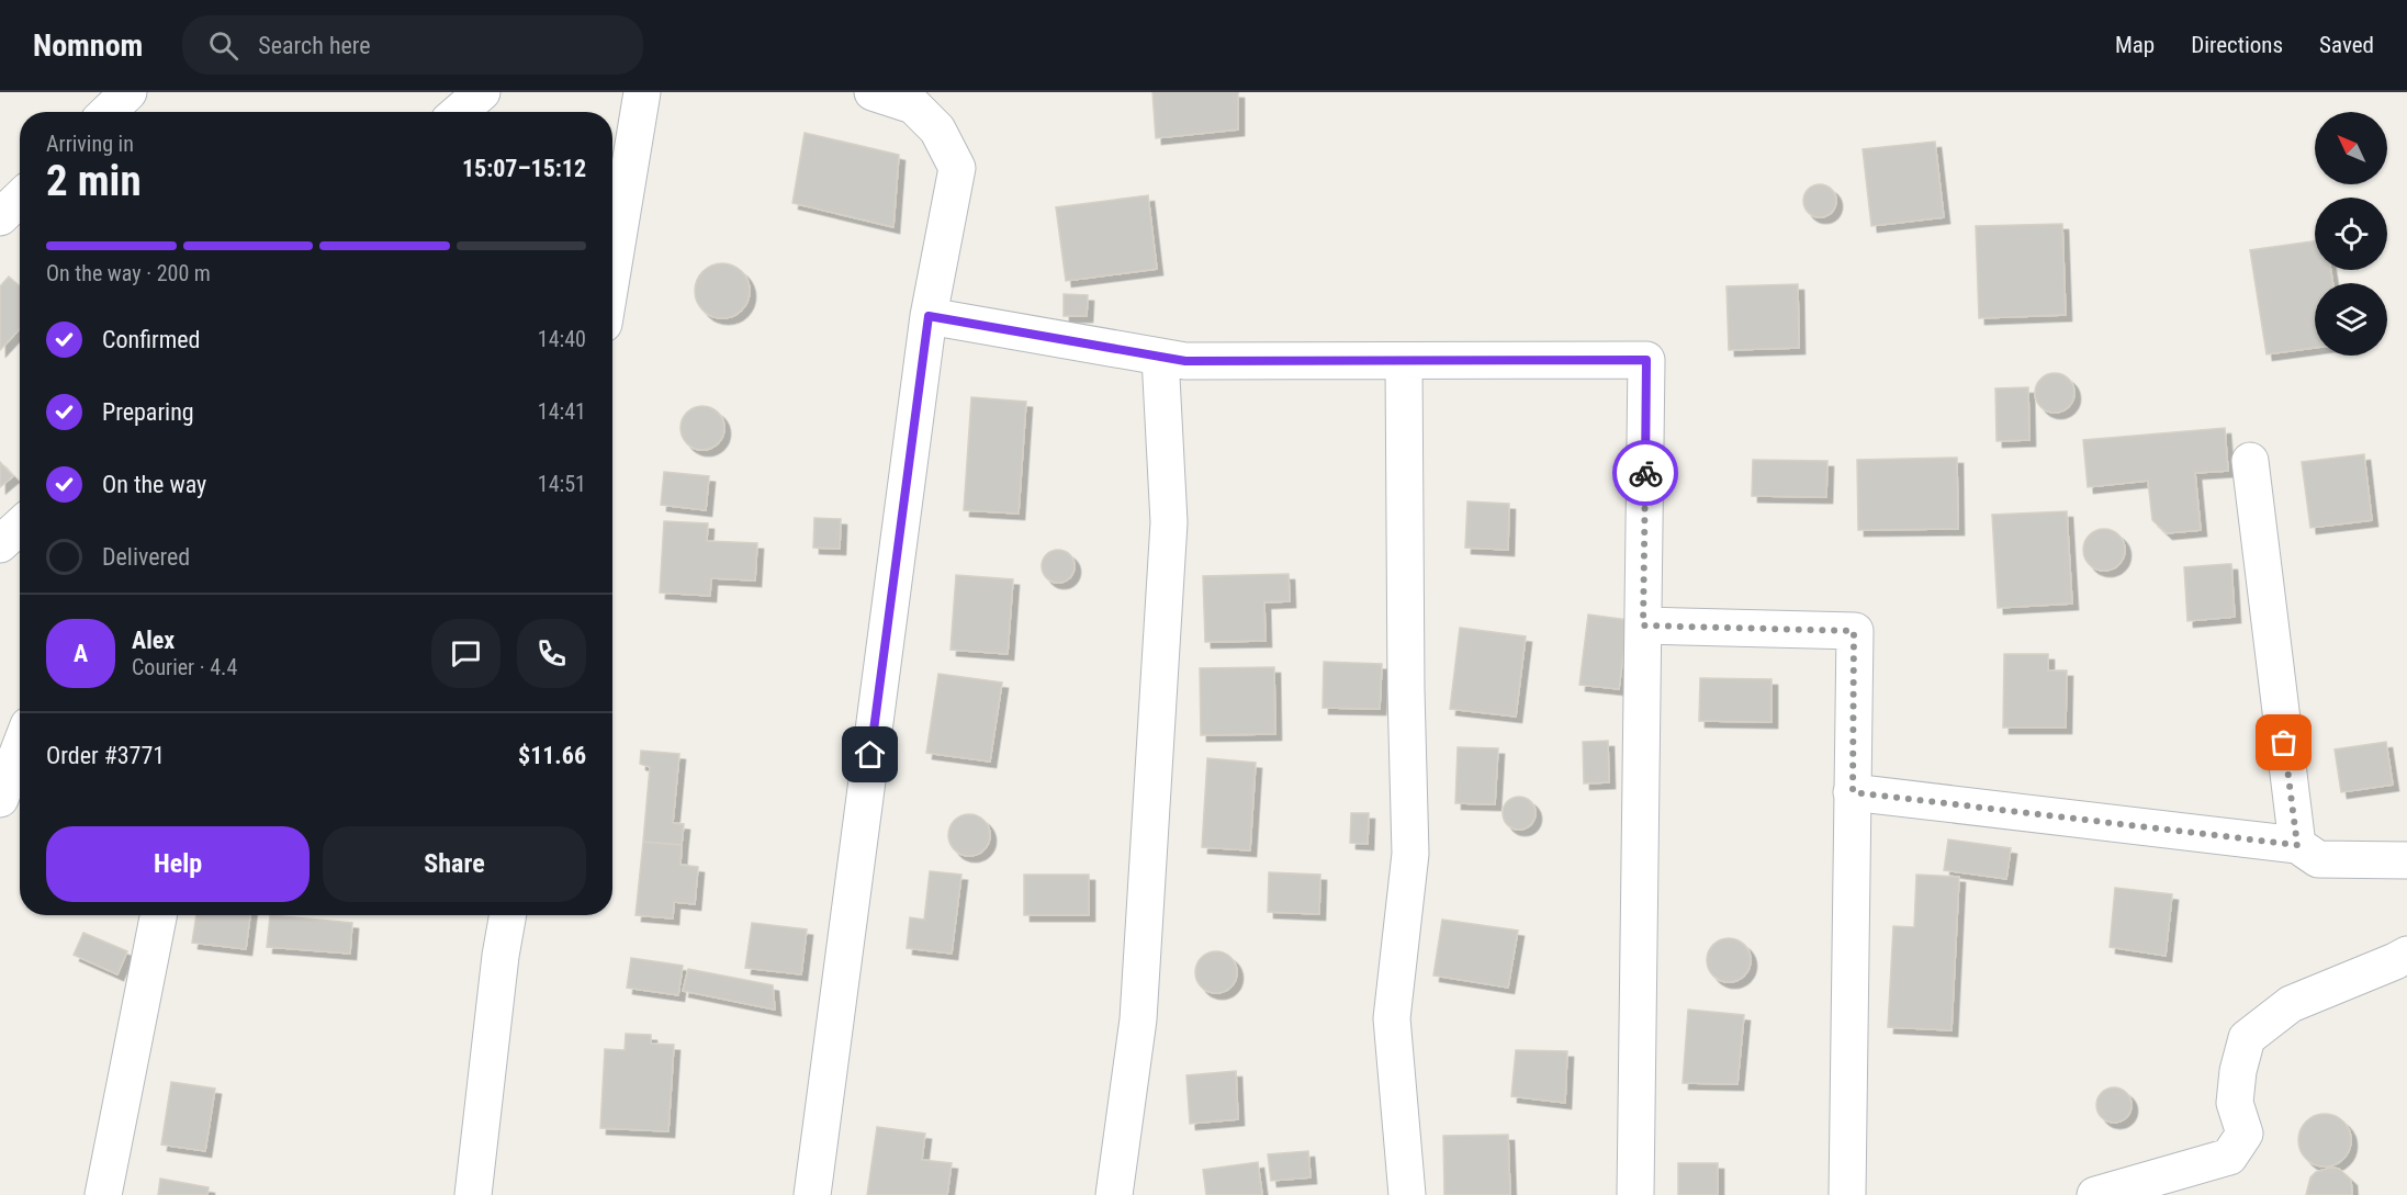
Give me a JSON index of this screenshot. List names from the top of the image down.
{
  "north": "top left",
  "page": {
    "header": "Nomnom",
    "search": "Search here",
    "nav": ["Map", "Directions", "Saved"],
    "heading": ["2 min", "Arriving in", "15:07–15:12"],
    "panel": [
      "Alex",
      "Courier · 4.4",
      "Order #3771",
      "$11.66"
    ],
    "bar": "On the way · 200 m",
    "list": [
      ["Confirmed", "14:40"],
      ["Preparing", "14:41"],
      ["On the way", "14:51"],
      "Delivered"
    ],
    "round": "A",
    "buttons": ["Help", "Share"]
  }
}
